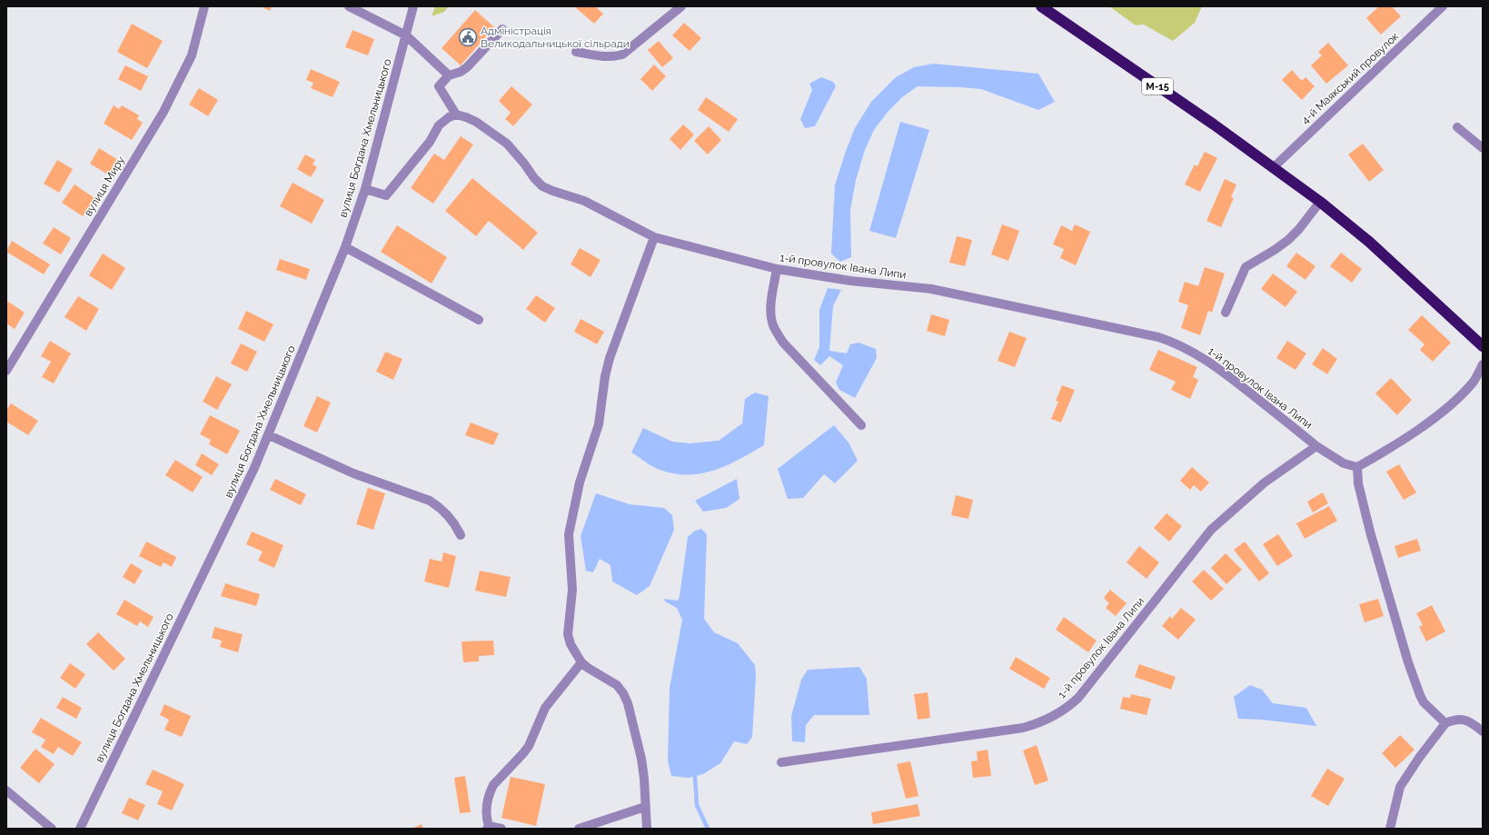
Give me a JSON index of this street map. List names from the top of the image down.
{
  "streets": {
    "highway": ["М-15"],
    "street": [
      "4-й Маякський провулок",
      "вулиця Богдана Хмельницького",
      "вулиця Миру",
      "1-й провулок Івана Липи"
    ]
  },
  "crossings": [
    ["4-й Маякський провулок", "М-15"]
  ],
  "places": {
    "public building": ["Адміністрація Великодальницької сільради"]
  }
}
